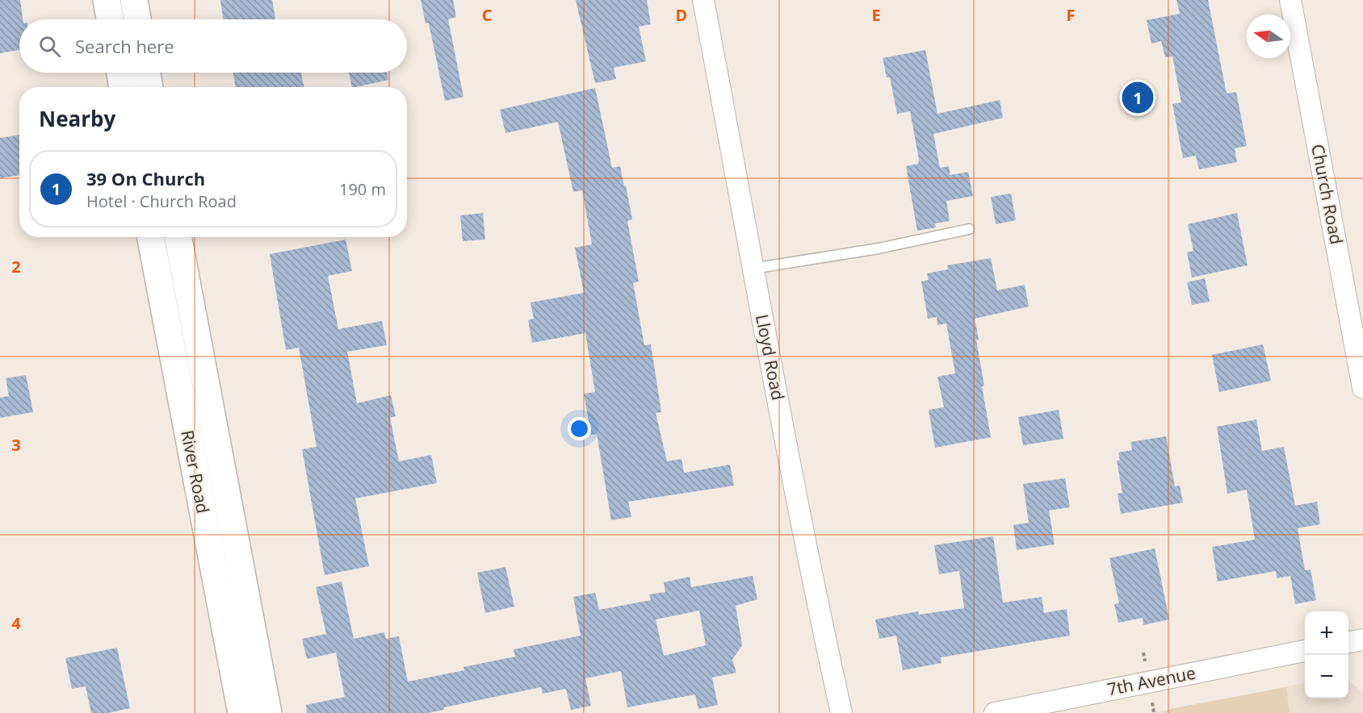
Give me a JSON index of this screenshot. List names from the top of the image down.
{
  "streets": {
    "main road": ["River Road"],
    "street": ["Church Road", "Lloyd Road", "7th Avenue"]
  },
  "north": "left",
  "page": {
    "search": "Search here",
    "pins": "1",
    "heading": "Nearby",
    "list": [
      {
        "mark": "1",
        "name": "39 On Church",
        "note": "Hotel · Church Road",
        "value": "190 m"
      }
    ],
    "map_buttons": ["+", "−"]
  },
  "grid": {
    "columns": [
      "C",
      "D",
      "E",
      "F"
    ],
    "rows": ["2", "3", "4"]
  }
}
